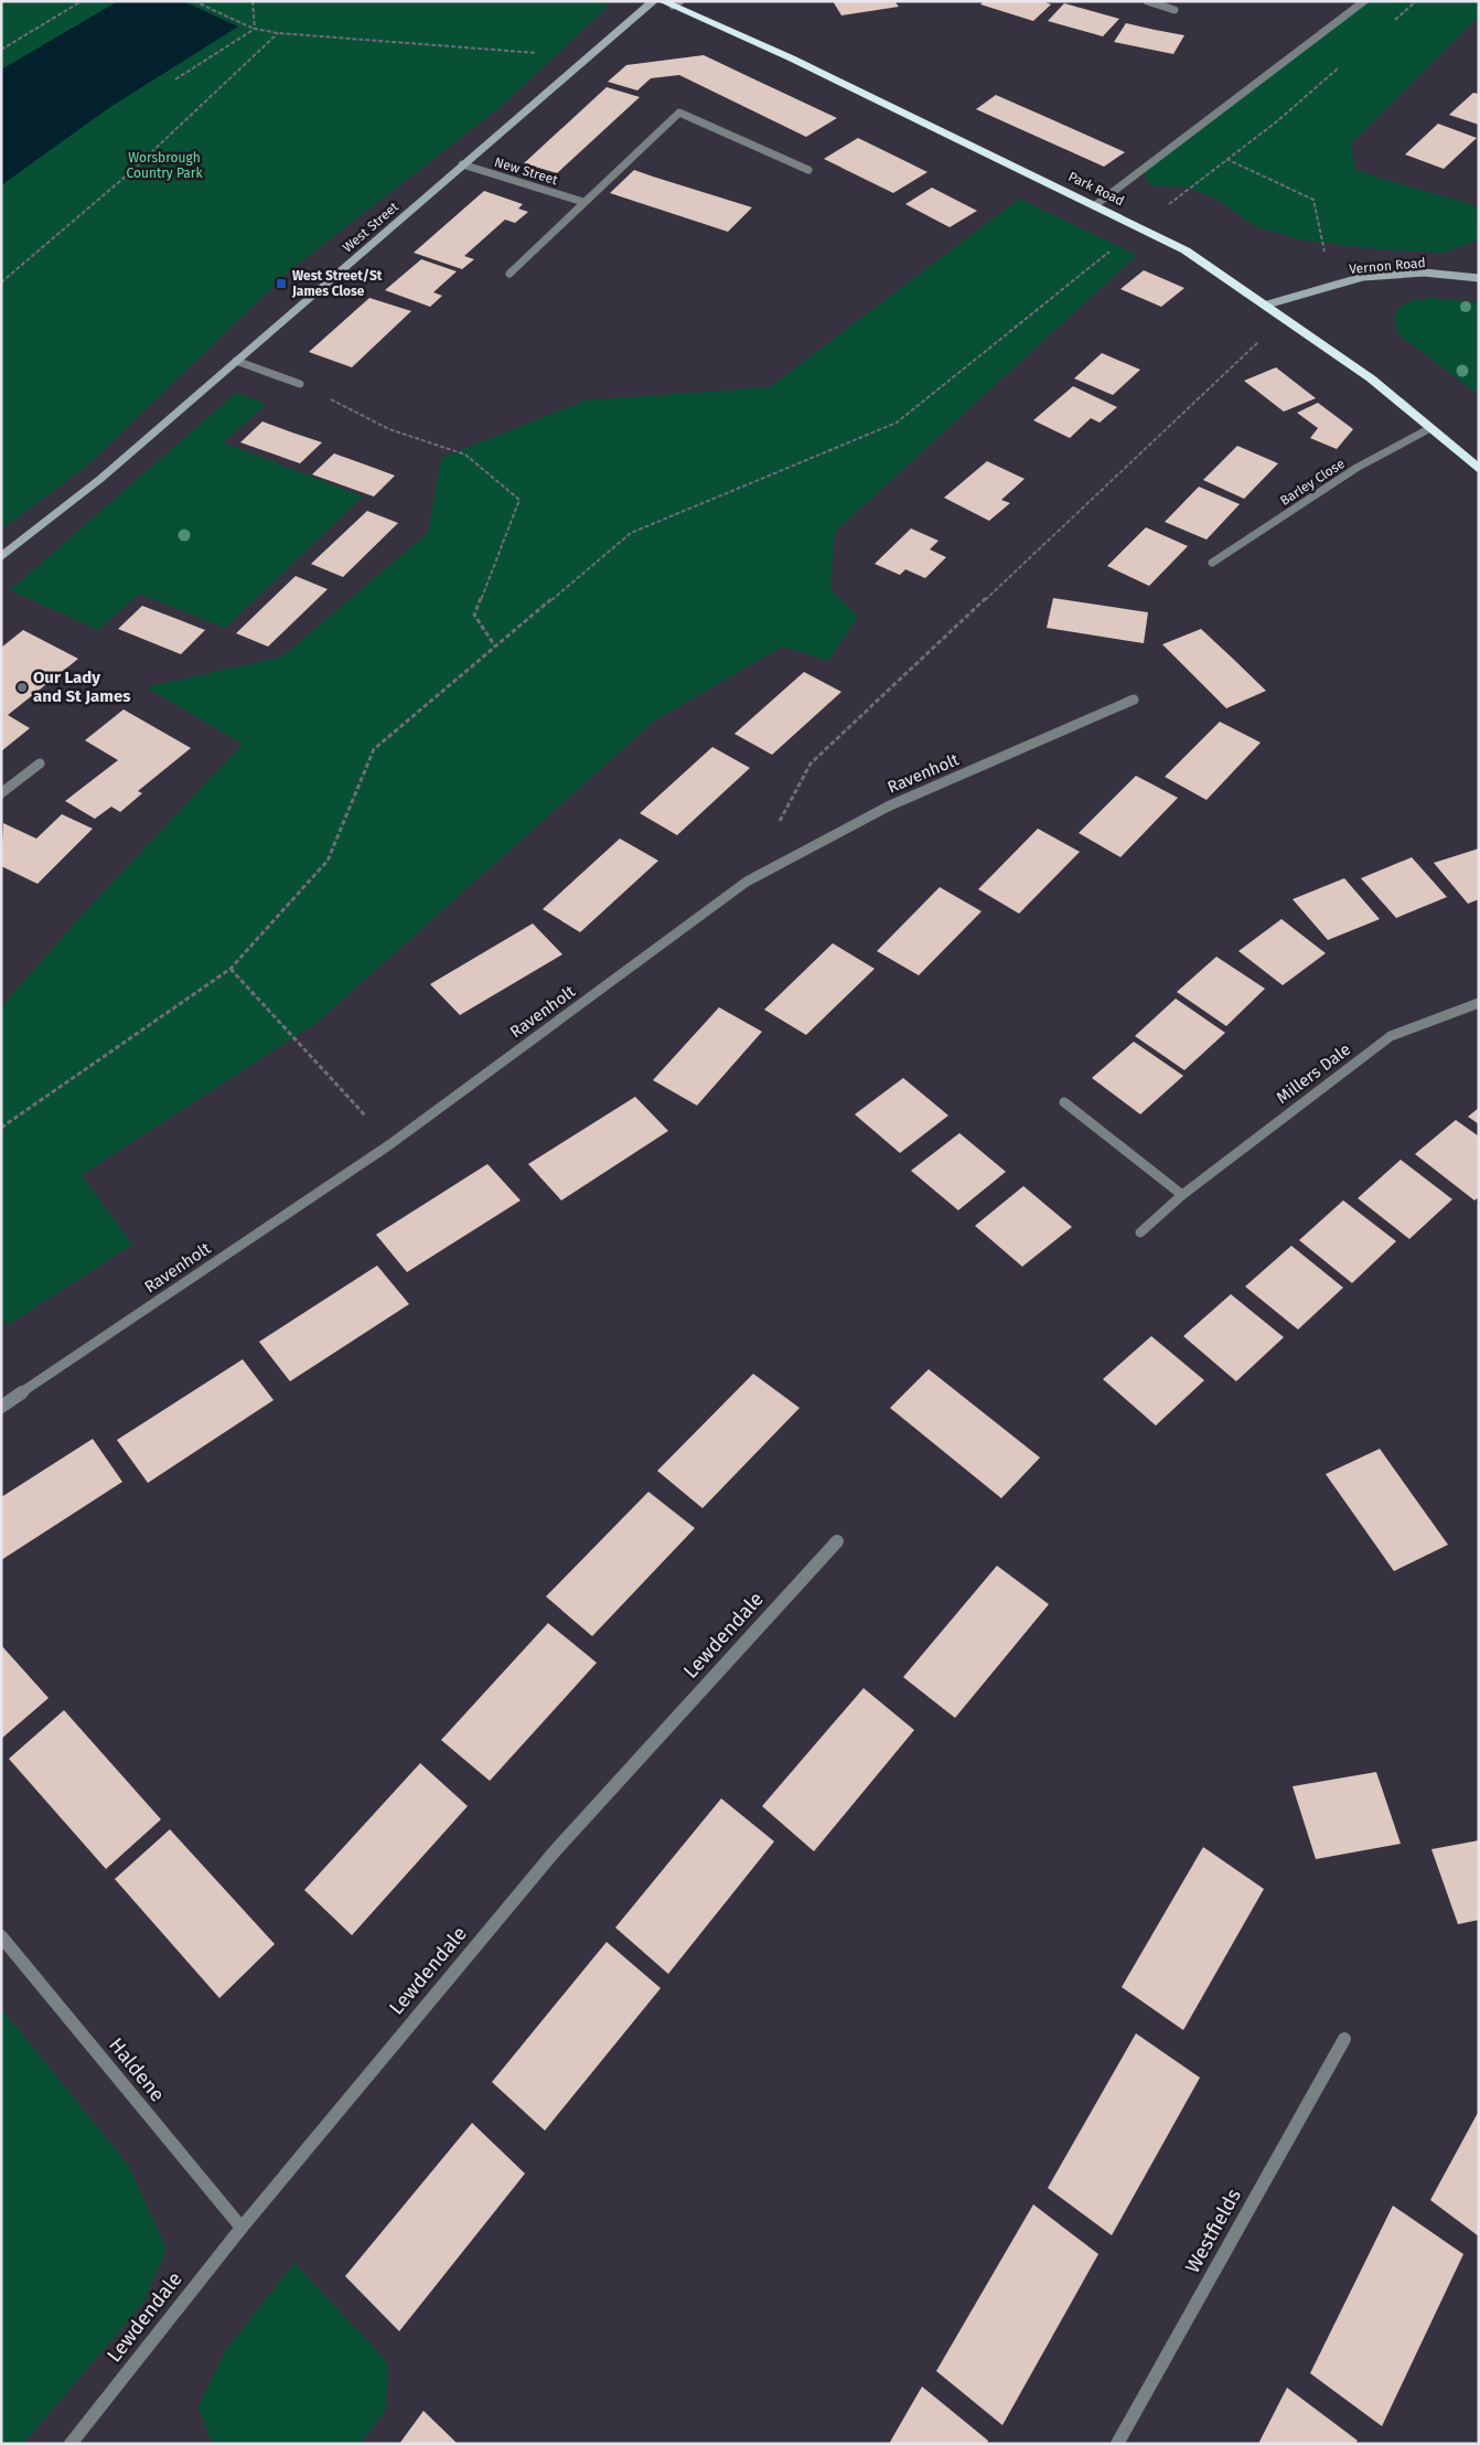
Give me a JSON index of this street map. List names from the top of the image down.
{
  "streets": {
    "highway": ["Park Road"],
    "main road": ["West Street", "Vernon Road"],
    "street": [
      "New Street",
      "Barley Close",
      "Ravenholt",
      "Millers Dale",
      "Lewdendale",
      "Haldene",
      "Westfields"
    ]
  },
  "crossings": [
    ["New Street", "West Street"],
    ["Park Road", "Vernon Road"],
    ["Park Road", "Barley Close"],
    ["Lewdendale", "Haldene"]
  ],
  "parks": ["Worsbrough Country Park"],
  "places": {
    "transit": ["West Street/St James Close"],
    "other": ["Our Lady and St James"]
  }
}
